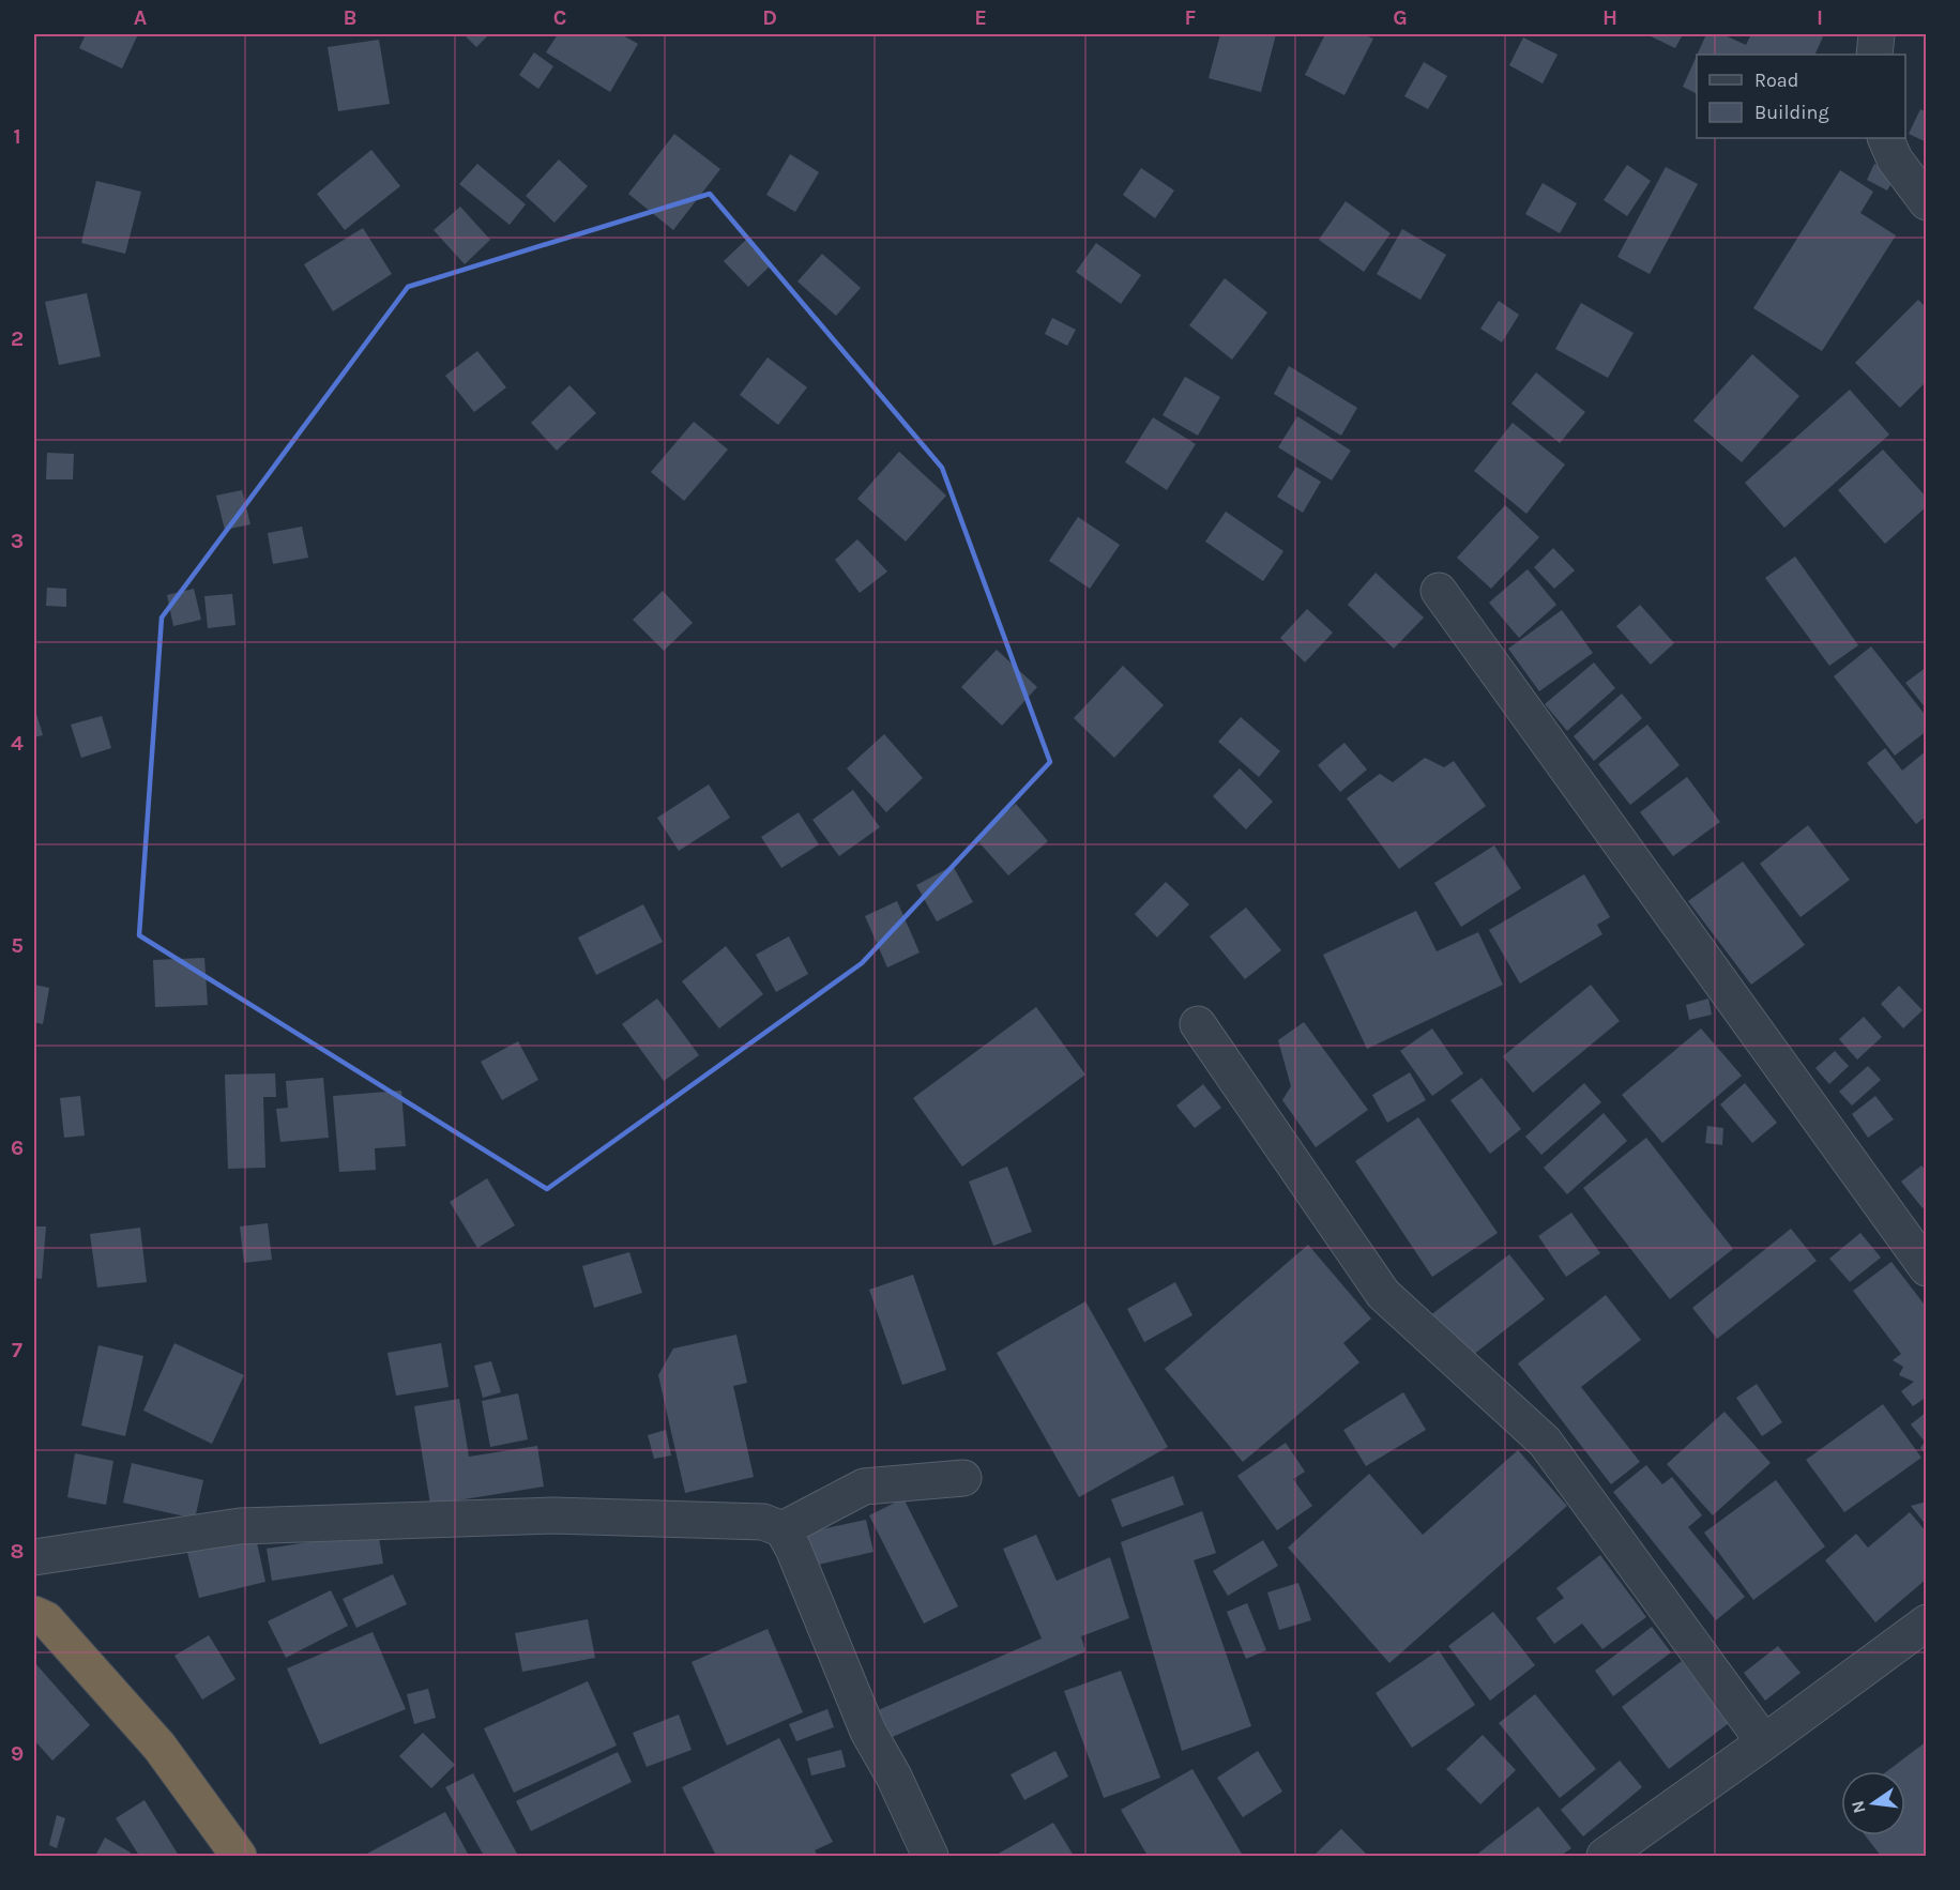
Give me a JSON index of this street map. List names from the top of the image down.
{
  "legend": ["Road", "Building"],
  "north": "left",
  "grid": {
    "columns": [
      "A",
      "B",
      "C",
      "D",
      "E",
      "F",
      "G",
      "H",
      "I"
    ],
    "rows": [
      "1",
      "2",
      "3",
      "4",
      "5",
      "6",
      "7",
      "8",
      "9"
    ]
  }
}
